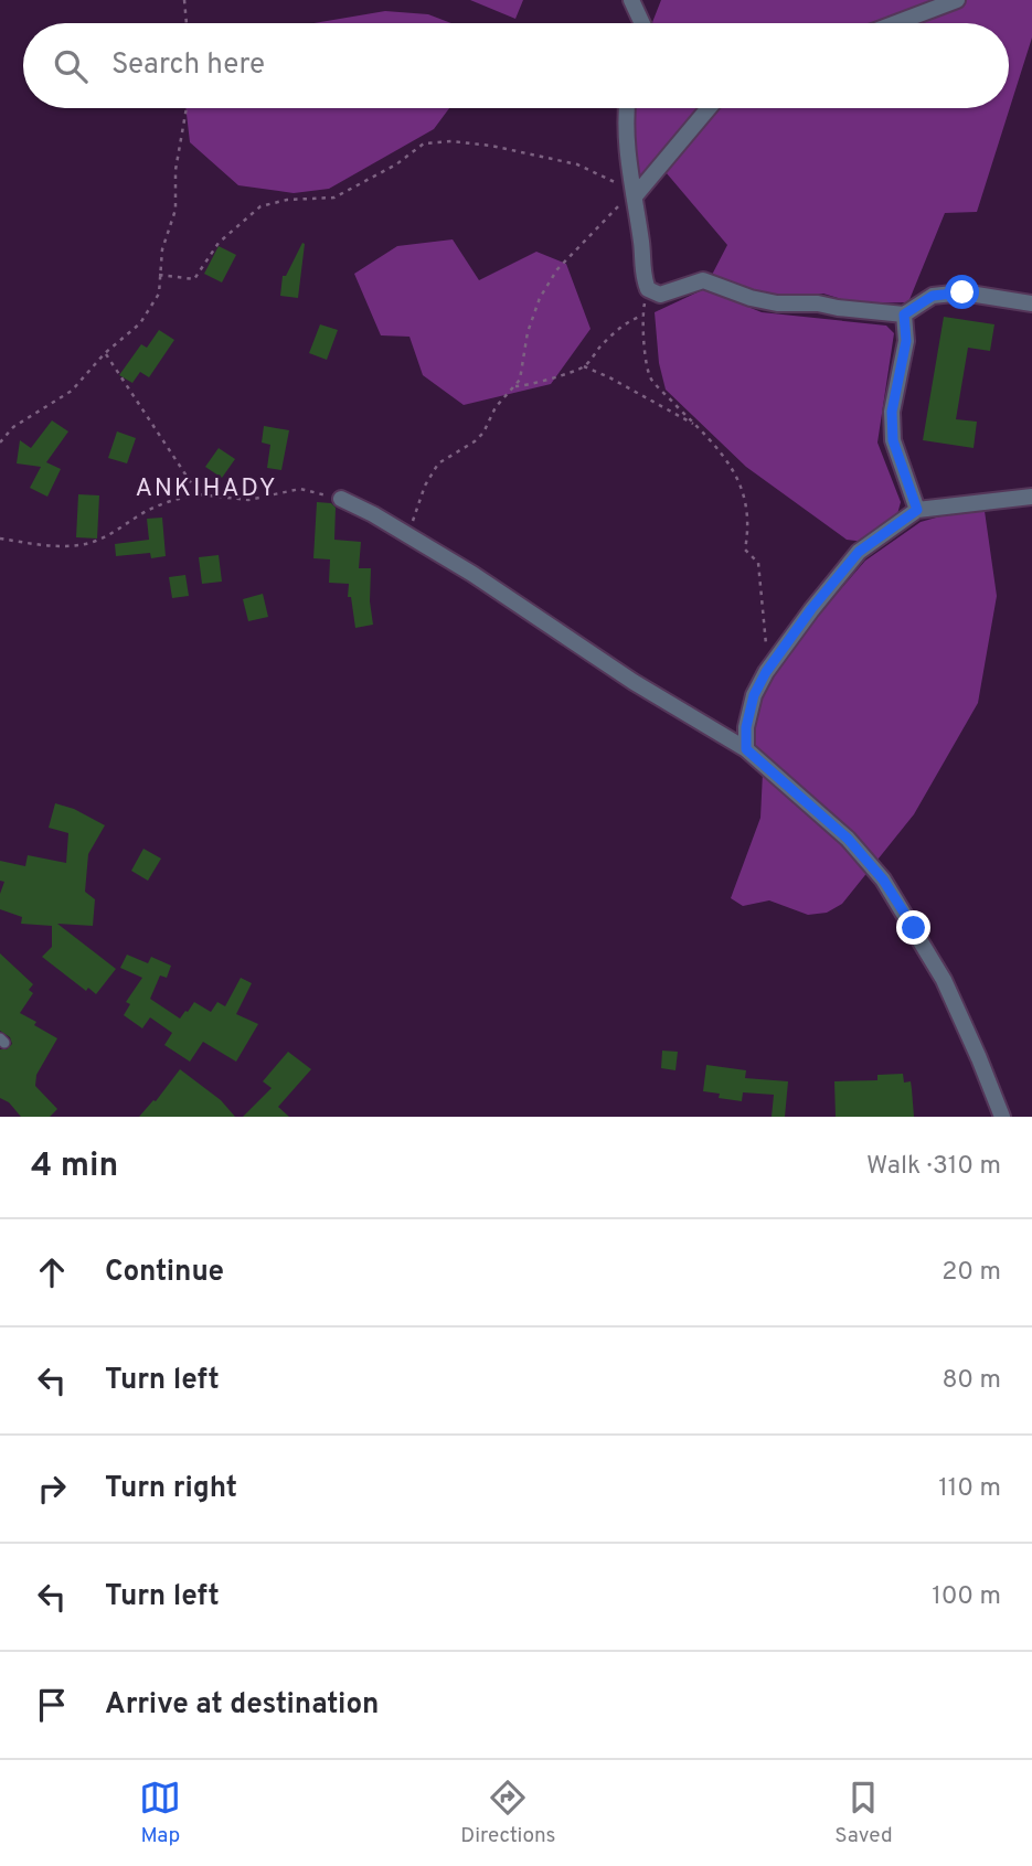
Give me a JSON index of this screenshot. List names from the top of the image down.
{
  "districts": ["ANKIHADY"],
  "page": {
    "search": "Search here",
    "heading": ["4 min", "Walk · 310 m"],
    "list": [
      ["Continue", "20 m"],
      ["Turn left", "80 m"],
      ["Turn right", "110 m"],
      ["Turn left", "100 m"],
      "Arrive at destination"
    ],
    "nav": ["Map", "Directions", "Saved"]
  }
}
